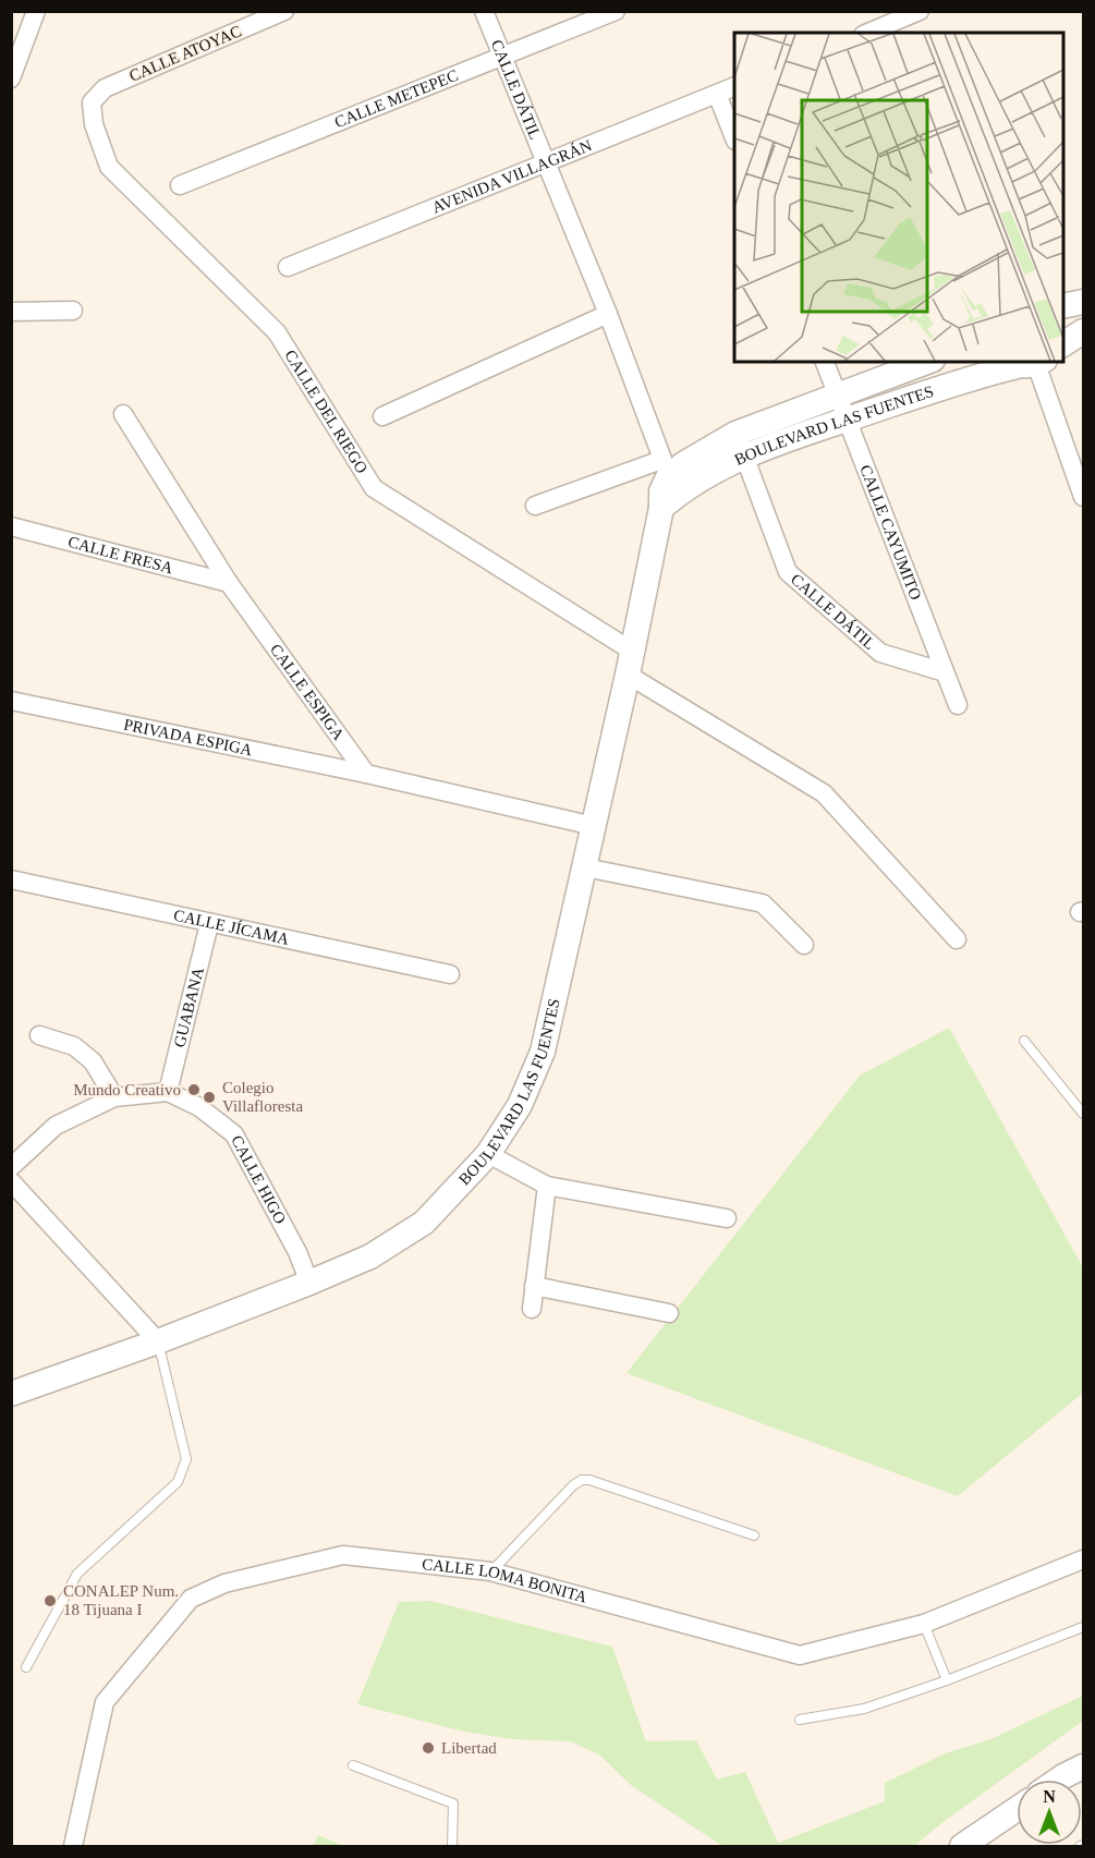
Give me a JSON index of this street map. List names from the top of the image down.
{
  "streets": {
    "street": [
      "CALLE ATOYAC",
      "CALLE DÁTIL",
      "CALLE METEPEC",
      "AVENIDA VILLAGRÁN",
      "CALLE DEL RIEGO",
      "BOULEVARD LAS FUENTES",
      "CALLE CAYUMITO",
      "CALLE FRESA",
      "CALLE ESPIGA",
      "PRIVADA ESPIGA",
      "CALLE JÍCAMA",
      "GUABANA",
      "CALLE HIGO",
      "CALLE LOMA BONITA"
    ]
  },
  "crossings": [
    ["CALLE ATOYAC", "CALLE DEL RIEGO"],
    ["CALLE DÁTIL", "CALLE METEPEC"],
    ["CALLE DÁTIL", "AVENIDA VILLAGRÁN"],
    ["CALLE DÁTIL", "BOULEVARD LAS FUENTES"],
    ["CALLE DÁTIL", "CALLE CAYUMITO"],
    ["CALLE DEL RIEGO", "BOULEVARD LAS FUENTES"],
    ["BOULEVARD LAS FUENTES", "CALLE CAYUMITO"],
    ["BOULEVARD LAS FUENTES", "CALLE HIGO"],
    ["CALLE FRESA", "CALLE ESPIGA"],
    ["CALLE ESPIGA", "PRIVADA ESPIGA"],
    ["CALLE JÍCAMA", "GUABANA"],
    ["GUABANA", "CALLE HIGO"]
  ],
  "places": [
    "Mundo Creativo",
    "Colegio Villafloresta",
    "CONALEP Num. 18 Tijuana I",
    "Libertad"
  ],
  "north": "top"
}
